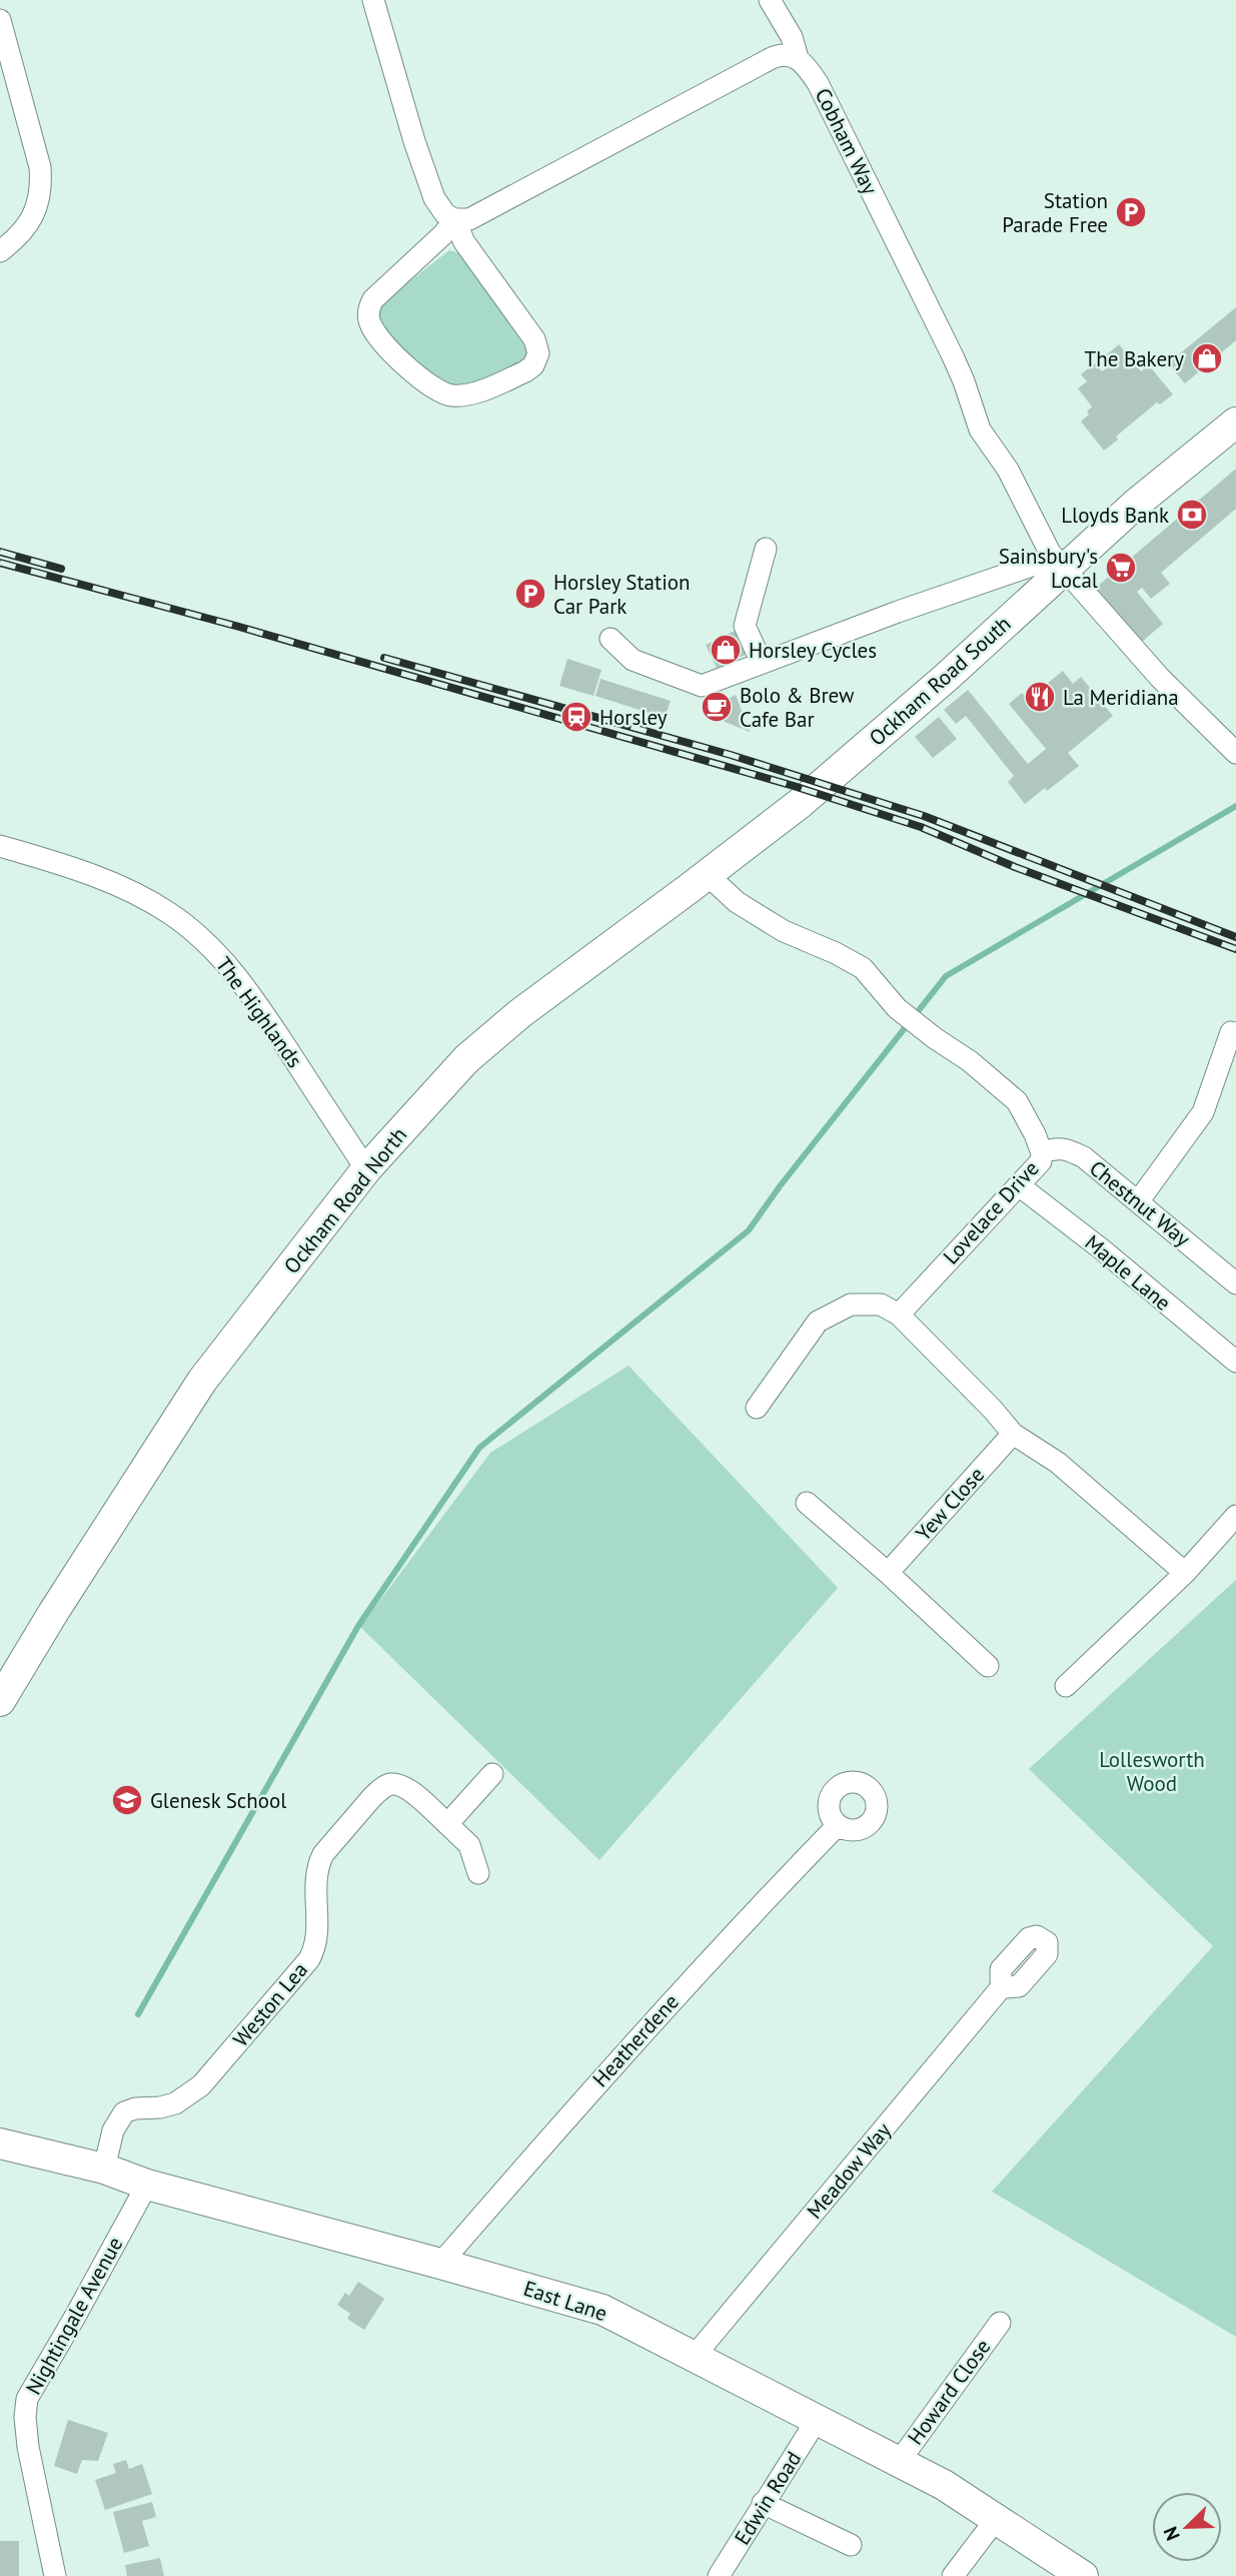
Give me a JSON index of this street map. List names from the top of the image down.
{
  "streets": {
    "main road": ["Ockham Road South", "Ockham Road North", "East Lane"],
    "street": [
      "Cobham Way",
      "The Highlands",
      "Chestnut Way",
      "Lovelace Drive",
      "Maple Lane",
      "Yew Close",
      "Weston Lea",
      "Heatherdene",
      "Meadow Way",
      "Nightingale Avenue",
      "Howard Close",
      "Edwin Road"
    ]
  },
  "crossings": [
    ["Cobham Way", "Ockham Road South"],
    ["Ockham Road South", "Ockham Road North"],
    ["The Highlands", "Ockham Road North"],
    ["Ockham Road North", "Lovelace Drive"],
    ["Chestnut Way", "Lovelace Drive"],
    ["Lovelace Drive", "Maple Lane"],
    ["Weston Lea", "East Lane"],
    ["Heatherdene", "East Lane"],
    ["Meadow Way", "East Lane"],
    ["East Lane", "Nightingale Avenue"],
    ["East Lane", "Howard Close"],
    ["East Lane", "Edwin Road"]
  ],
  "parks": ["Lollesworth Wood"],
  "places": {
    "parking": ["Station Parade Free", "Horsley Station Car Park"],
    "shop": ["The Bakery", "Horsley Cycles"],
    "bank": ["Lloyds Bank"],
    "supermarket": ["Sainsbury's Local"],
    "restaurant": ["La Meridiana"],
    "cafe": ["Bolo & Brew Cafe Bar"],
    "station": ["Horsley"],
    "school or university": ["Glenesk School"]
  },
  "north": "bottom left"
}
